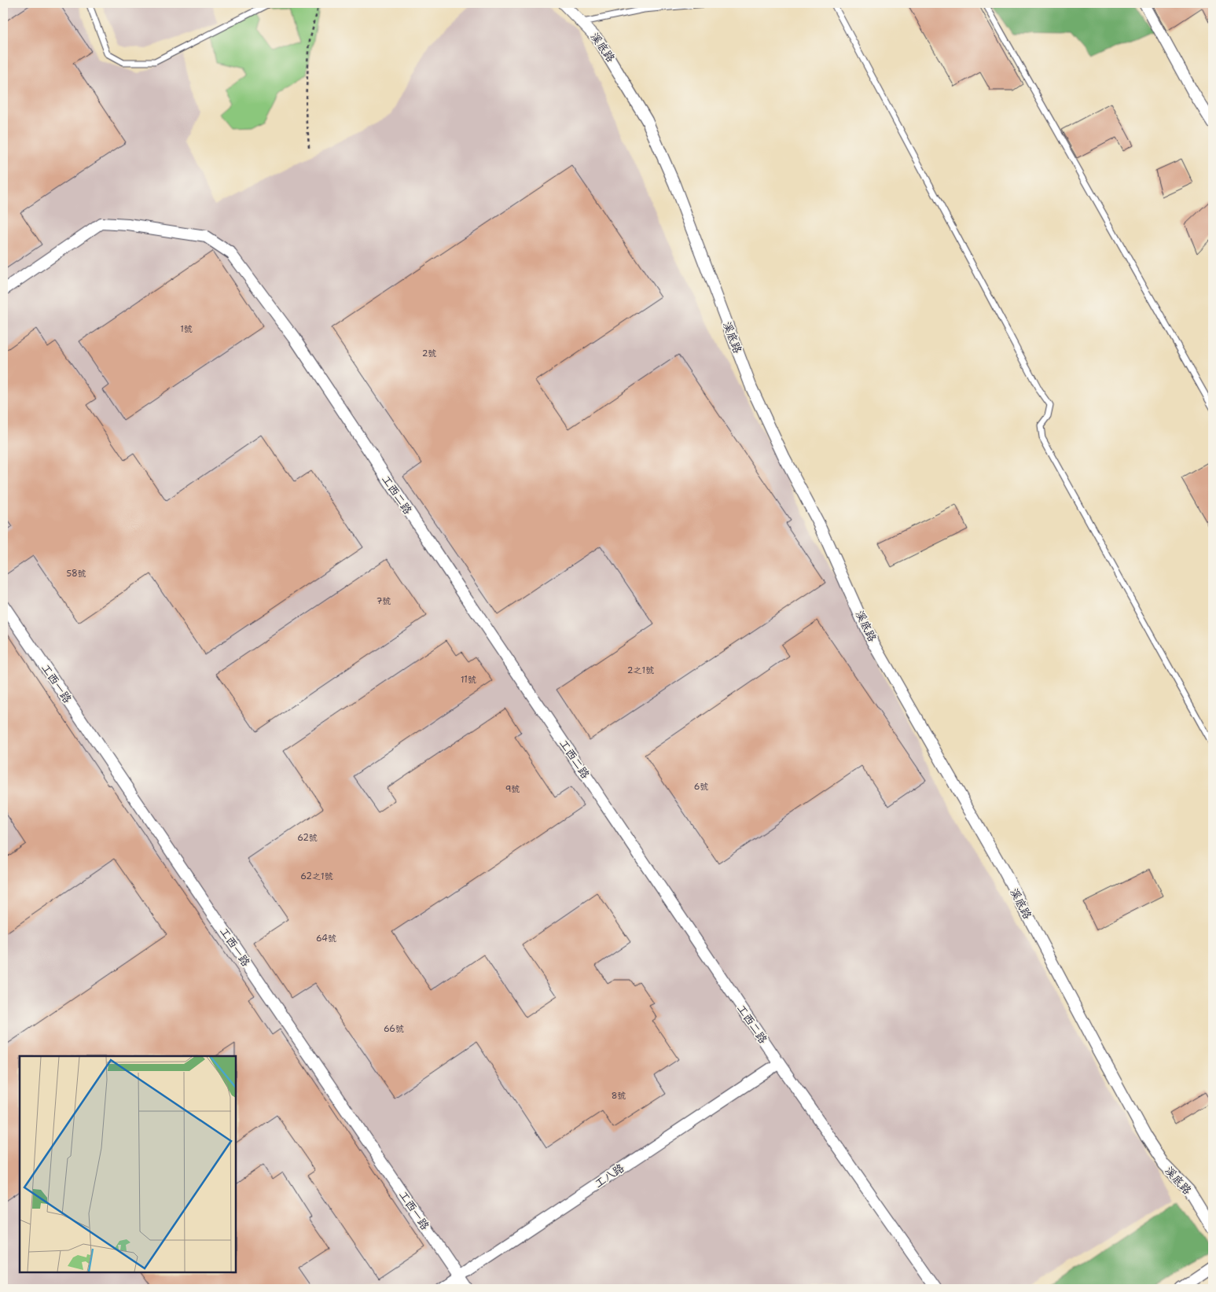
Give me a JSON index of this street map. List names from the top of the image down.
{
  "streets": {
    "street": [
      "溪底路",
      "工西二路",
      "工西一路",
      "工八路"
    ]
  },
  "crossings": [
    ["工西二路", "工八路"],
    ["工西一路", "工八路"]
  ],
  "house_numbers": [
    "1號",
    "2號",
    "58號",
    "7號",
    "2之1號",
    "11號",
    "6號",
    "9號",
    "62號",
    "62之1號",
    "64號",
    "66號",
    "8號"
  ]
}
